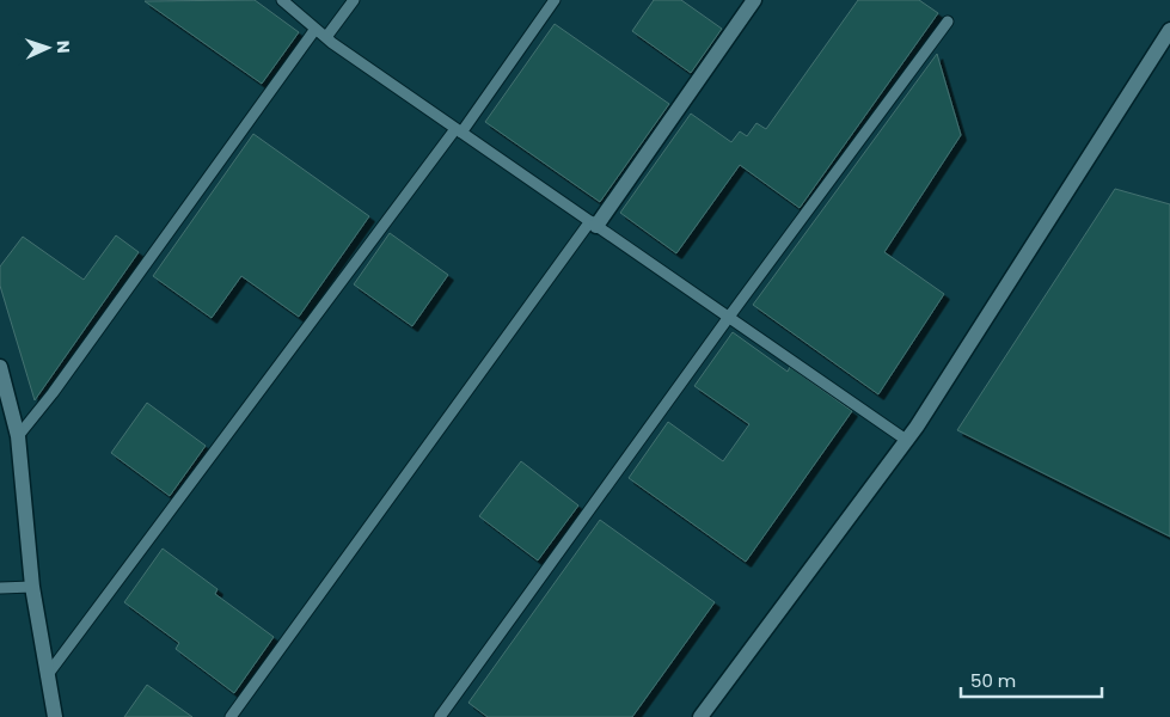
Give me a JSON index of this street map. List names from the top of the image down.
{
  "scale_bar": "50 m",
  "north": "right"
}
